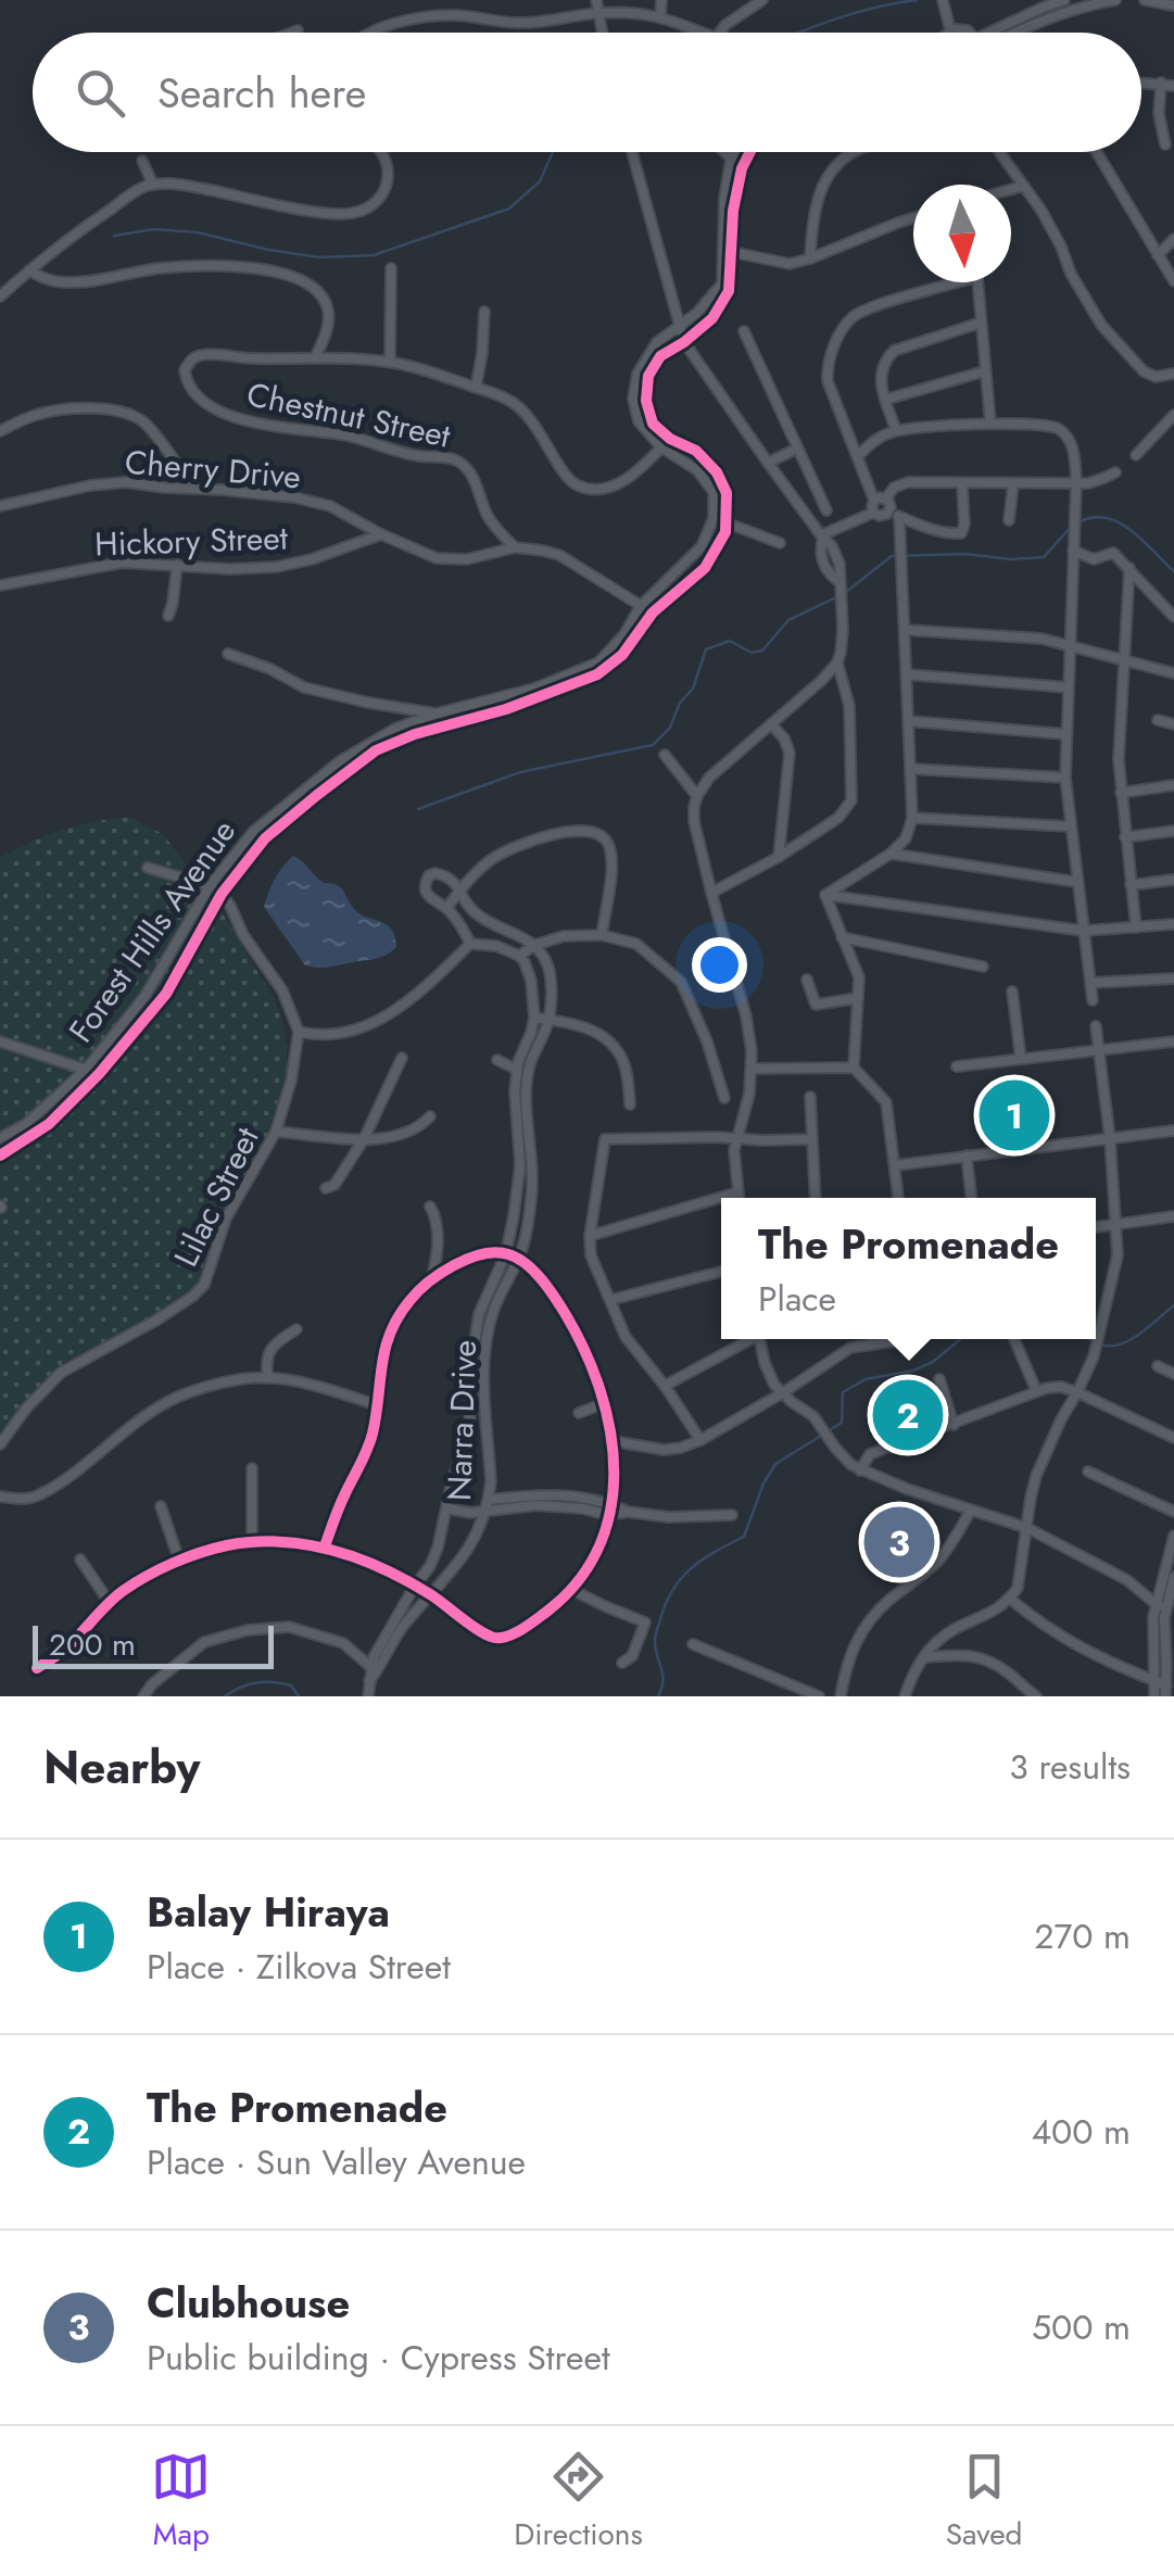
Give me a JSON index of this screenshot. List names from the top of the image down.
{
  "streets": {
    "street": [
      "Chestnut Street",
      "Cherry Drive",
      "Hickory Street",
      "Forest Hills Avenue",
      "Lilac Street",
      "Narra Drive"
    ]
  },
  "crossings": [
    ["Chestnut Street", "Cherry Drive"],
    ["Chestnut Street", "Forest Hills Avenue"],
    ["Cherry Drive", "Hickory Street"],
    ["Cherry Drive", "Forest Hills Avenue"]
  ],
  "scale_bar": "200 m",
  "north": "bottom",
  "page": {
    "search": "Search here",
    "pins": ["1", "2", "3"],
    "popup": ["The Promenade", "Place"],
    "scale": "200 m",
    "heading": ["Nearby", "3 results"],
    "list": [
      {
        "mark": "1",
        "name": "Balay Hiraya",
        "note": "Place · Zilkova Street",
        "value": "270 m"
      },
      {
        "mark": "2",
        "name": "The Promenade",
        "note": "Place · Sun Valley Avenue",
        "value": "400 m"
      },
      {
        "mark": "3",
        "name": "Clubhouse",
        "note": "Public building · Cypress Street",
        "value": "500 m"
      }
    ],
    "nav": ["Map", "Directions", "Saved"]
  }
}
